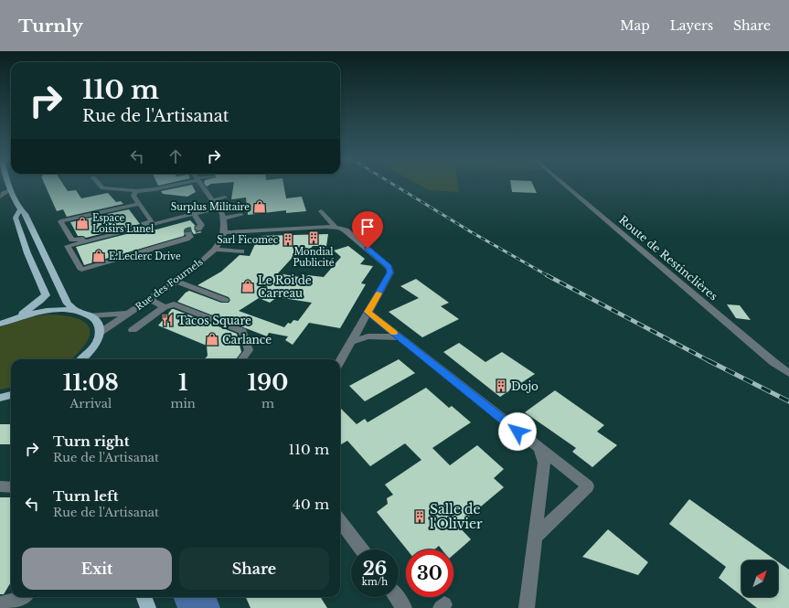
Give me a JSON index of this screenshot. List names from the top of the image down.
{
  "streets": {
    "street": ["Route de Restinclières", "Rue des Fournels"]
  },
  "places": {
    "shop": [
      "Surplus Militaire",
      "Espace Loisirs Lunel",
      "E.Leclerc Drive",
      "Le Roi de Carreau",
      "Carlance"
    ],
    "building": [
      "Mondial Publicité",
      "Sarl Ficomec",
      "Dojo",
      "Salle de l'Olivier"
    ],
    "restaurant": ["Tacos Square"]
  },
  "north": "top right",
  "page": {
    "header": "Turnly",
    "nav": ["Map", "Layers", "Share"],
    "turn": ["110 m", "Rue de l'Artisanat"],
    "eta": [
      "11:08",
      "Arrival",
      "1",
      "min",
      "190",
      "m"
    ],
    "list": [
      {
        "name": "Turn right",
        "note": "Rue de l'Artisanat",
        "value": "110 m"
      },
      {
        "name": "Turn left",
        "note": "Rue de l'Artisanat",
        "value": "40 m"
      }
    ],
    "buttons": ["Exit", "Share"],
    "speed": "26 km/h",
    "limit": "30"
  }
}
